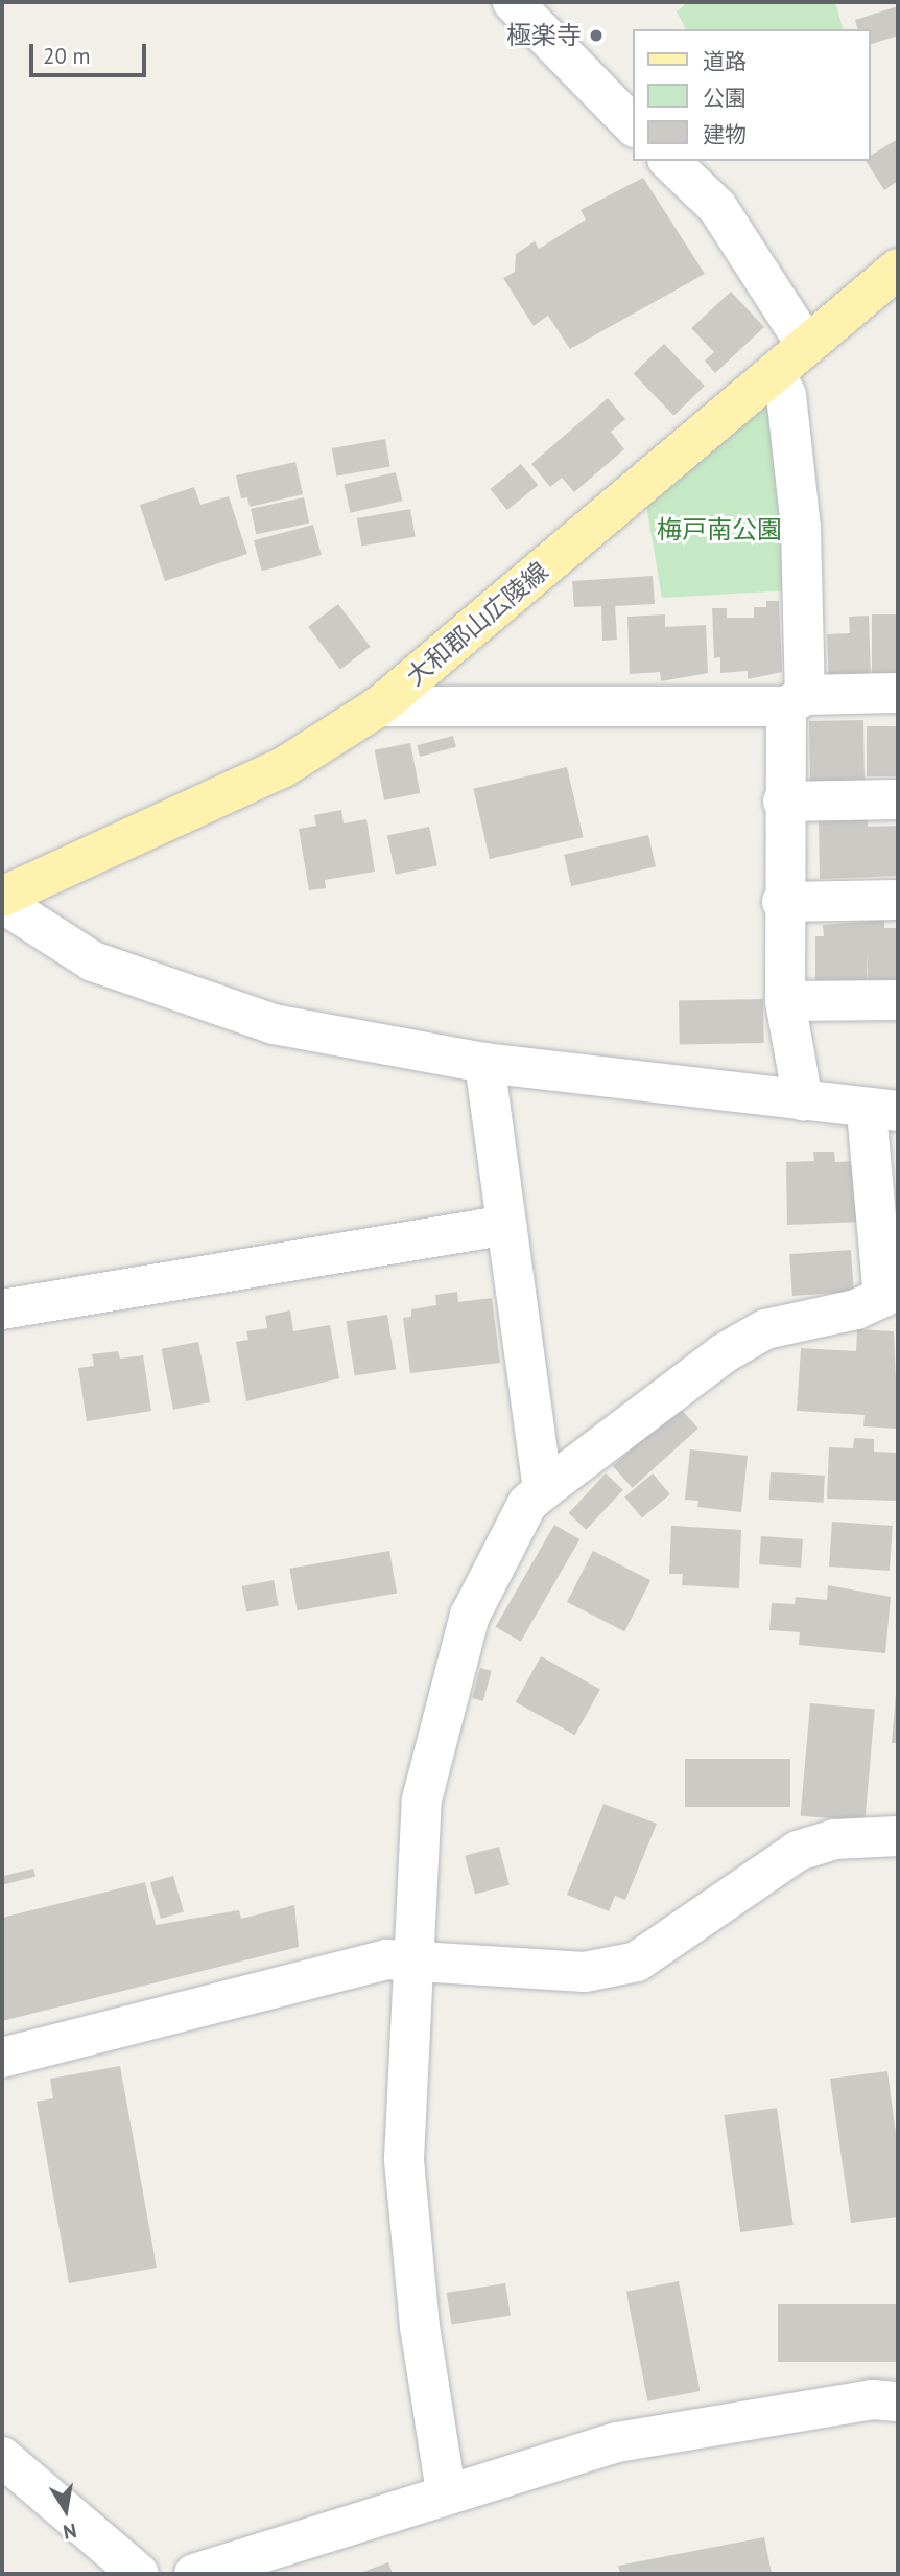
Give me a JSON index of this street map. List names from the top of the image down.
{
  "streets": {
    "main road": ["大和郡山広陵線"]
  },
  "parks": ["梅戸南公園"],
  "places": ["極楽寺"],
  "legend": ["道路", "公園", "建物"],
  "scale_bar": "20 m",
  "north": "bottom"
}
